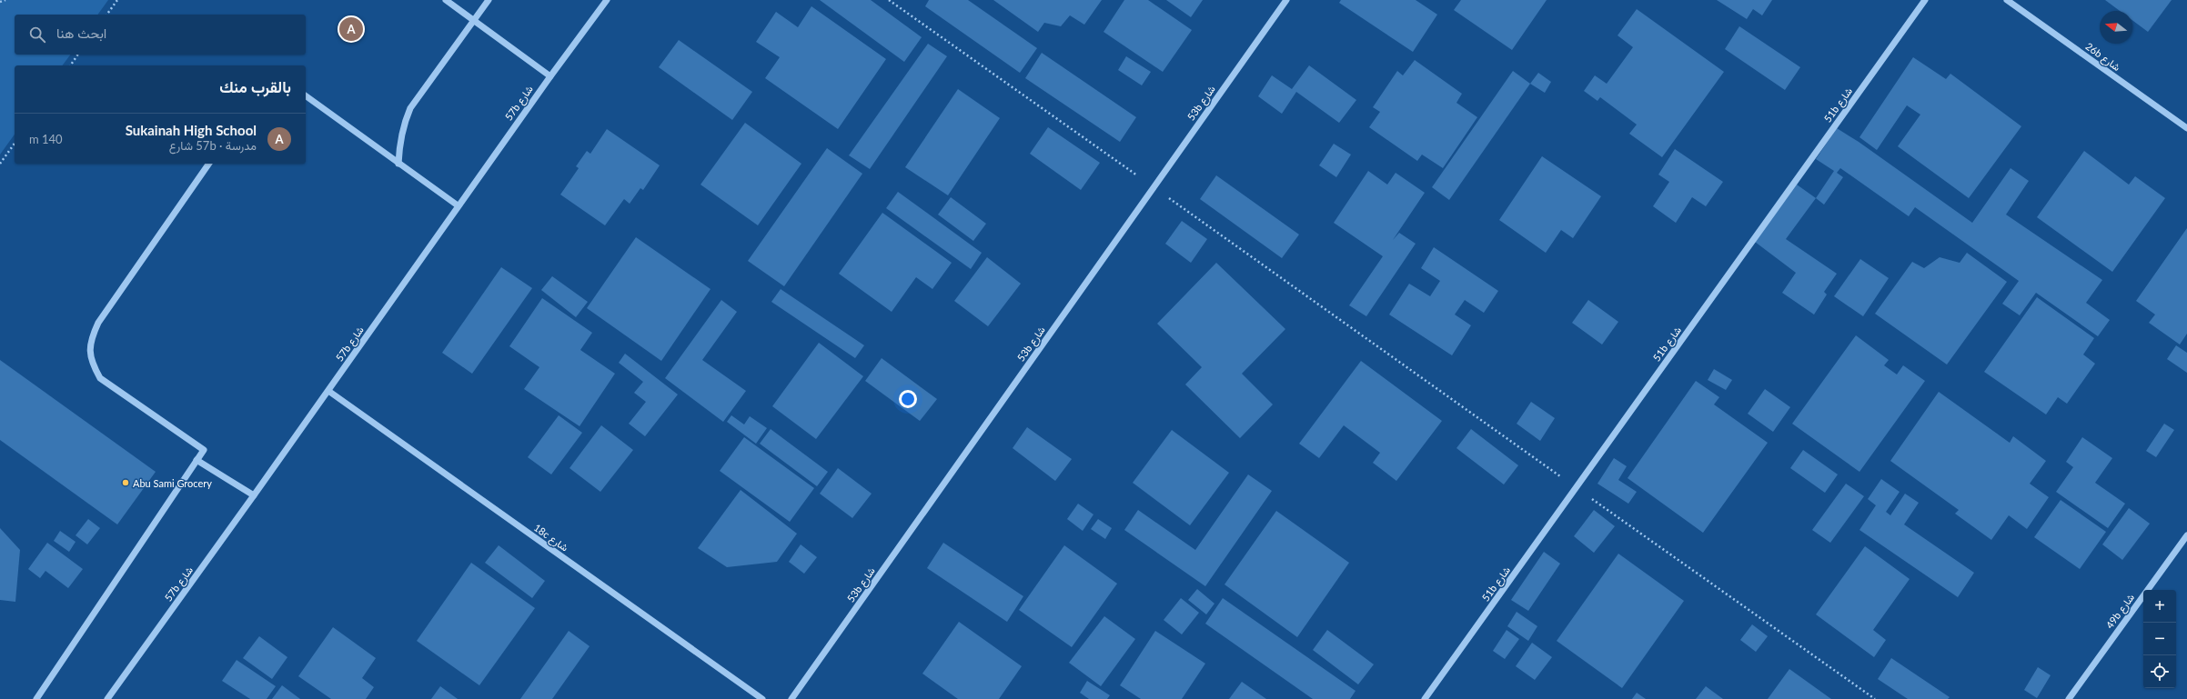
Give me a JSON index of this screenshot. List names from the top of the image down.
{
  "streets": {
    "street": [
      "26b شارع",
      "57b شارع",
      "53b شارع",
      "51b شارع",
      "18c شارع",
      "49b شارع"
    ]
  },
  "crossings": [
    ["57b شارع", "18c شارع"]
  ],
  "places": ["Abu Sami Grocery"],
  "north": "left",
  "page": {
    "search": "ابحث هنا",
    "pins": "A",
    "heading": "بالقرب منك",
    "list": [
      {
        "mark": "A",
        "name": "Sukainah High School",
        "note": "مدرسة · 57b شارع",
        "value": "140 m"
      }
    ],
    "map_buttons": ["+", "−"]
  }
}
